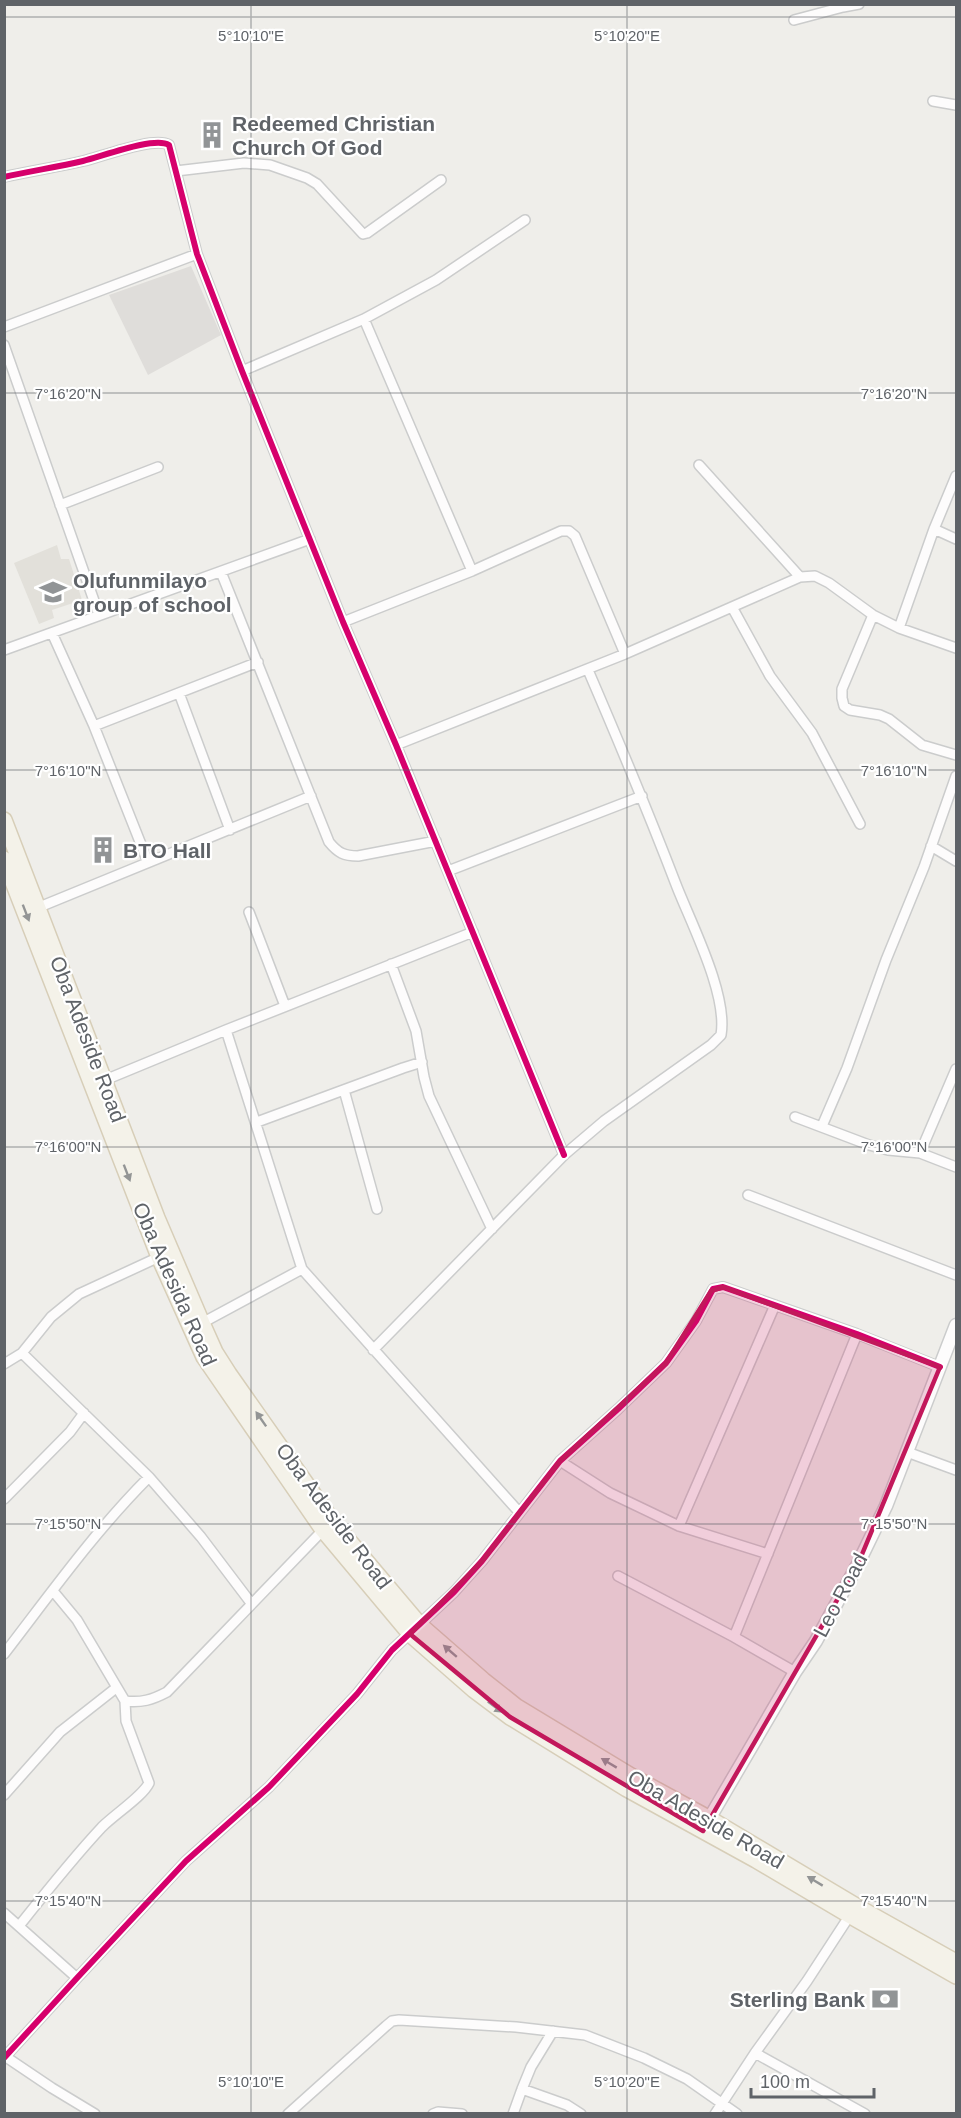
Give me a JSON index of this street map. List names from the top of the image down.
{
  "streets": {
    "main road": ["Oba Adeside Road", "Oba Adesida Road"],
    "street": ["Leo Road"]
  },
  "crossings": [
    ["Oba Adeside Road", "Oba Adesida Road"],
    ["Oba Adesida Road", "Leo Road"]
  ],
  "places": {
    "building": ["Redeemed Christian Church Of God", "BTO Hall"],
    "school or university": ["Olufunmilayo group of school"],
    "bank": ["Sterling Bank"]
  },
  "scale_bar": "100 m",
  "coordinates": [
    "5°10'10\"E",
    "5°10'20\"E",
    "7°16'20\"N",
    "7°16'10\"N",
    "7°16'00\"N",
    "7°15'50\"N",
    "7°15'40\"N"
  ]
}
